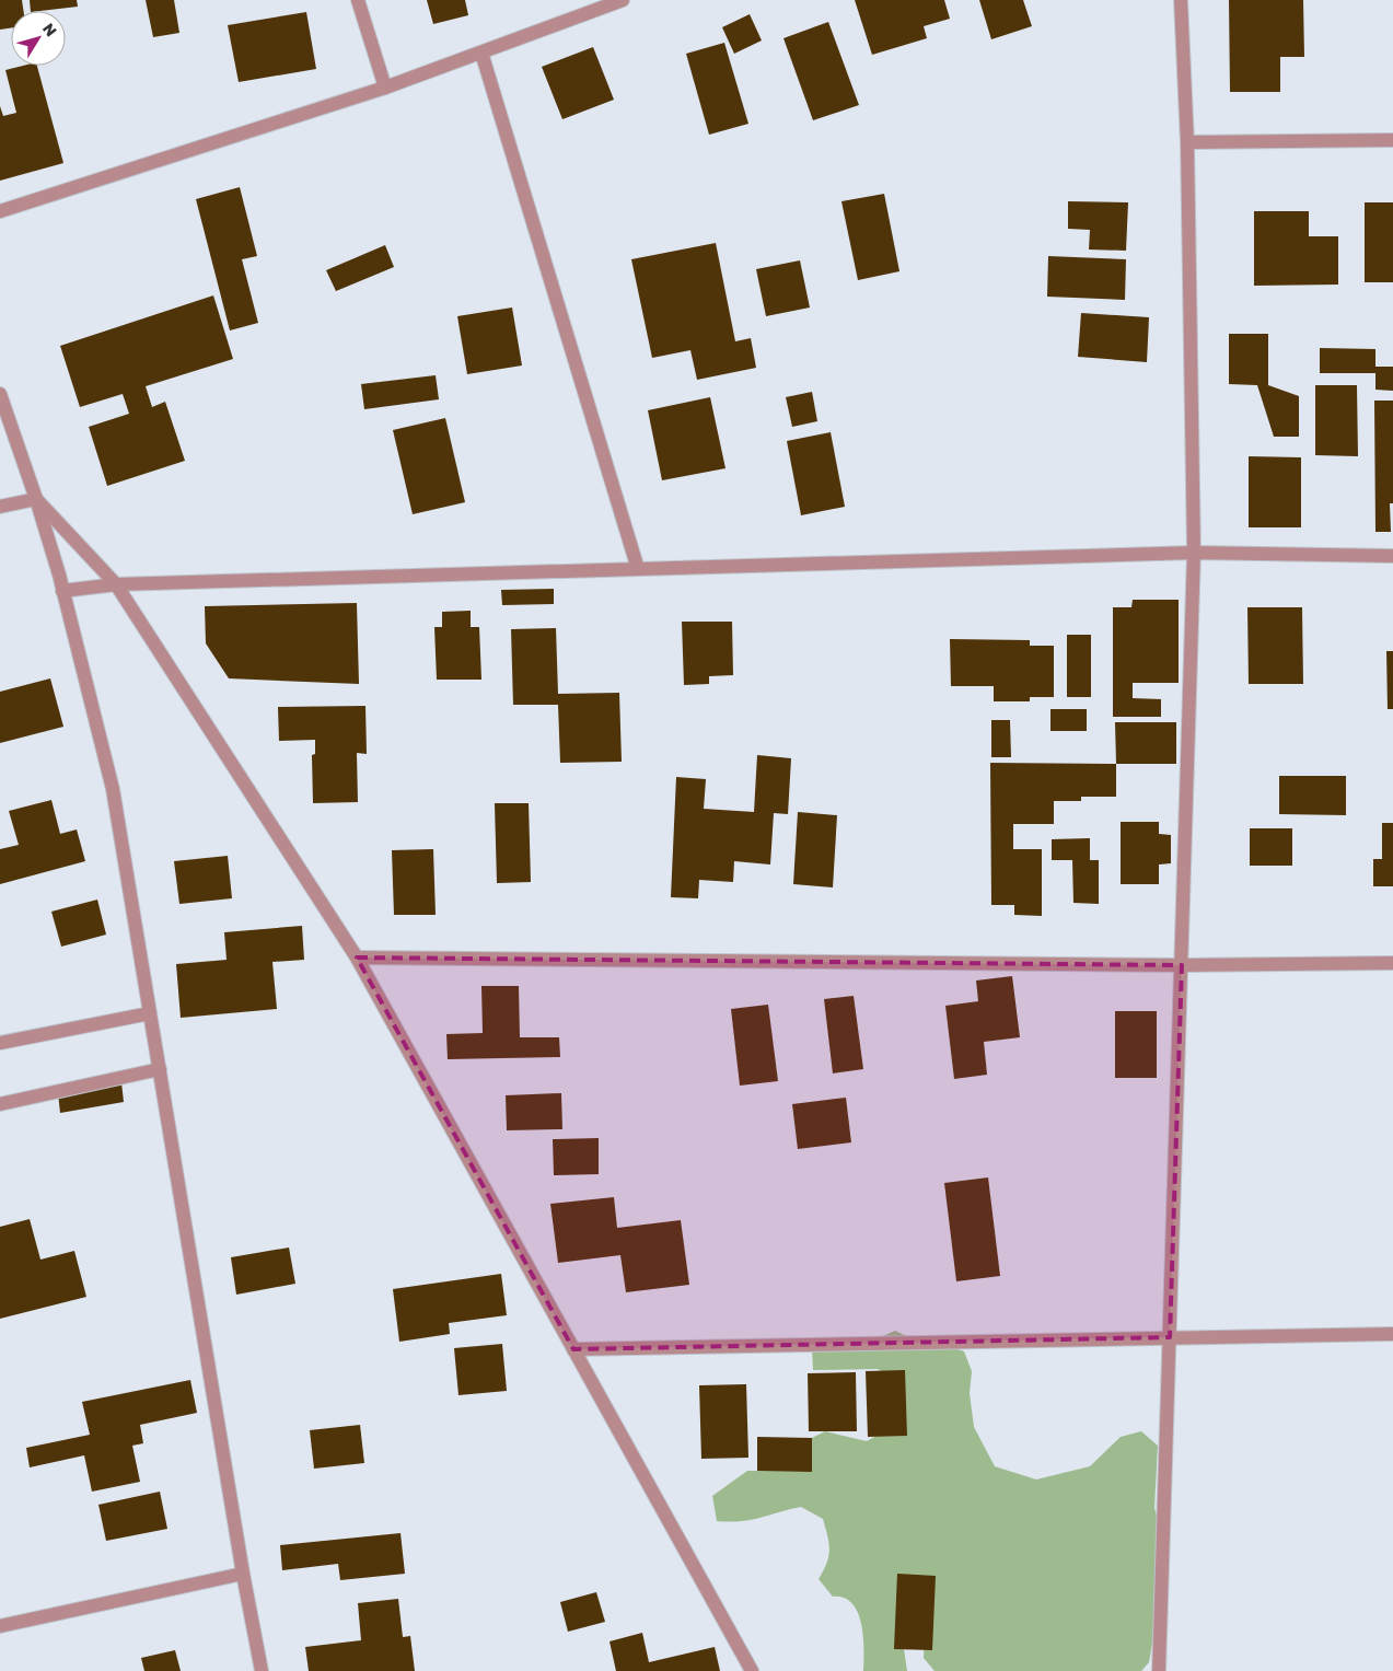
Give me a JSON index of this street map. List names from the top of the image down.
{
  "north": "top right"
}
